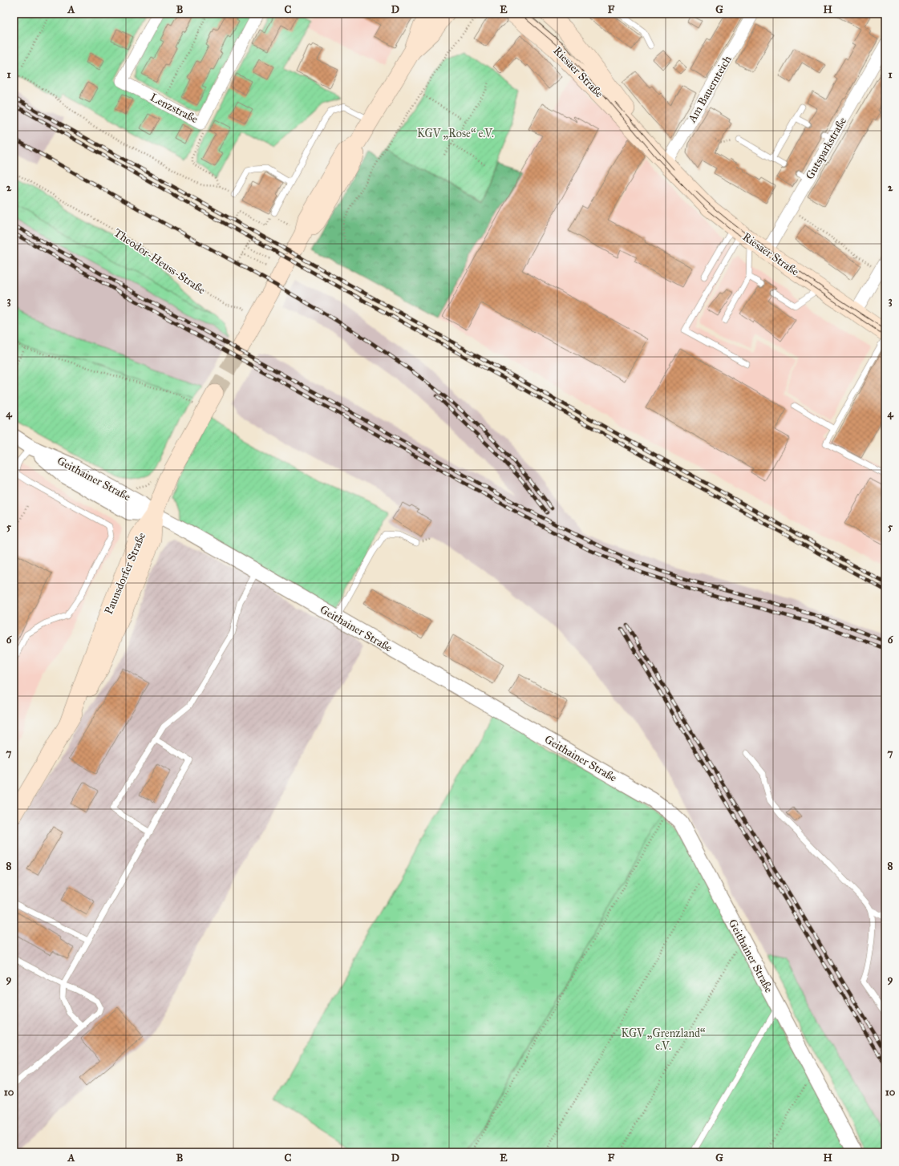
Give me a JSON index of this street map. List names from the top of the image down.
{
  "streets": {
    "main road": ["Riesaer Straße", "Paunsdorfer Straße"],
    "street": [
      "Am Bauernteich",
      "Lenzstraße",
      "Gutsparkstraße",
      "Geithainer Straße"
    ],
    "path": ["Theodor-Heuss-Straße"]
  },
  "crossings": [
    ["Riesaer Straße", "Am Bauernteich"],
    ["Riesaer Straße", "Gutsparkstraße"],
    ["Geithainer Straße", "Paunsdorfer Straße"]
  ],
  "parks": ["KGV „Rose“ e.V.", "KGV „Grenzland“ e.V."],
  "grid": {
    "columns": [
      "A",
      "B",
      "C",
      "D",
      "E",
      "F",
      "G",
      "H"
    ],
    "rows": [
      "1",
      "2",
      "3",
      "4",
      "5",
      "6",
      "7",
      "8",
      "9",
      "10"
    ]
  }
}
